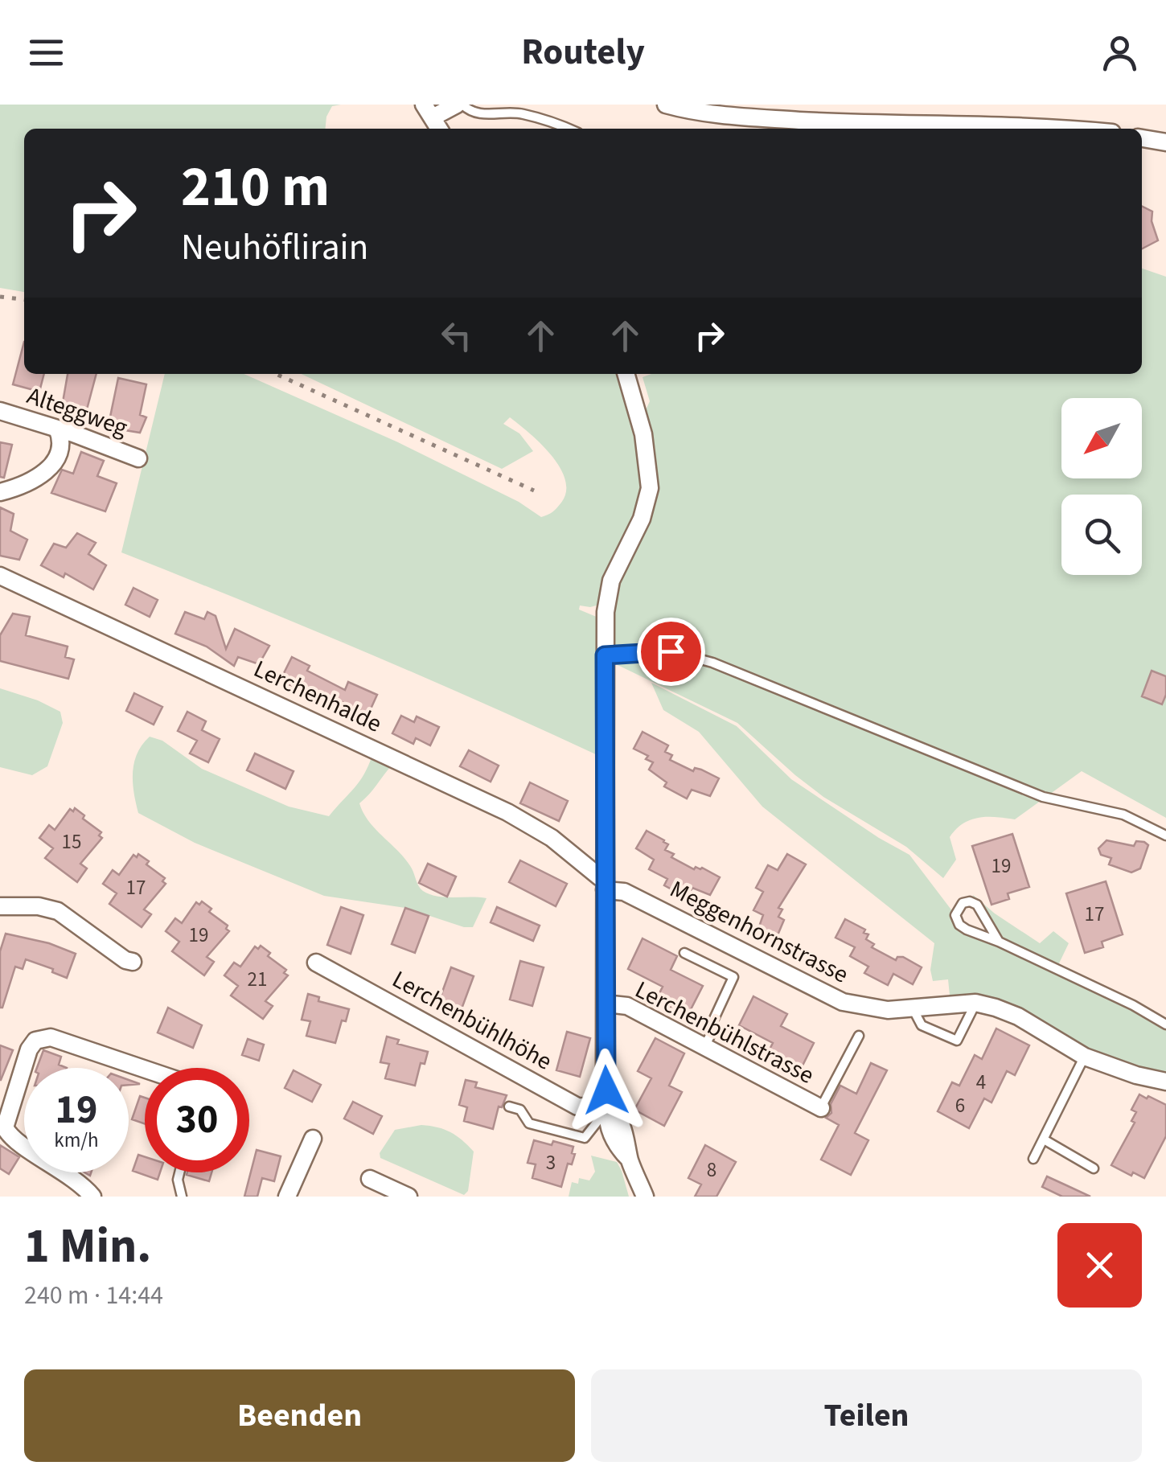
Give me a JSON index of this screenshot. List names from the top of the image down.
{
  "streets": {
    "street": [
      "Alteggweg",
      "Lerchenhalde",
      "Meggenhornstrasse",
      "Lerchenbühlhöhe",
      "Lerchenbühlstrasse"
    ]
  },
  "crossings": [
    ["Lerchenhalde", "Meggenhornstrasse"],
    ["Lerchenhalde", "Lerchenbühlstrasse"],
    ["Meggenhornstrasse", "Lerchenbühlstrasse"],
    ["Lerchenbühlhöhe", "Lerchenbühlstrasse"]
  ],
  "house_numbers": [
    "15",
    "19",
    "17",
    "17",
    "19",
    "21",
    "4",
    "6",
    "3",
    "8"
  ],
  "north": "bottom left",
  "page": {
    "header": "Routely",
    "turn": ["210 m", "Neuhöflirain"],
    "speed": "19 km/h",
    "limit": "30",
    "heading": ["1 Min.", "240 m · 14:44"],
    "buttons": ["Beenden", "Teilen"]
  }
}
